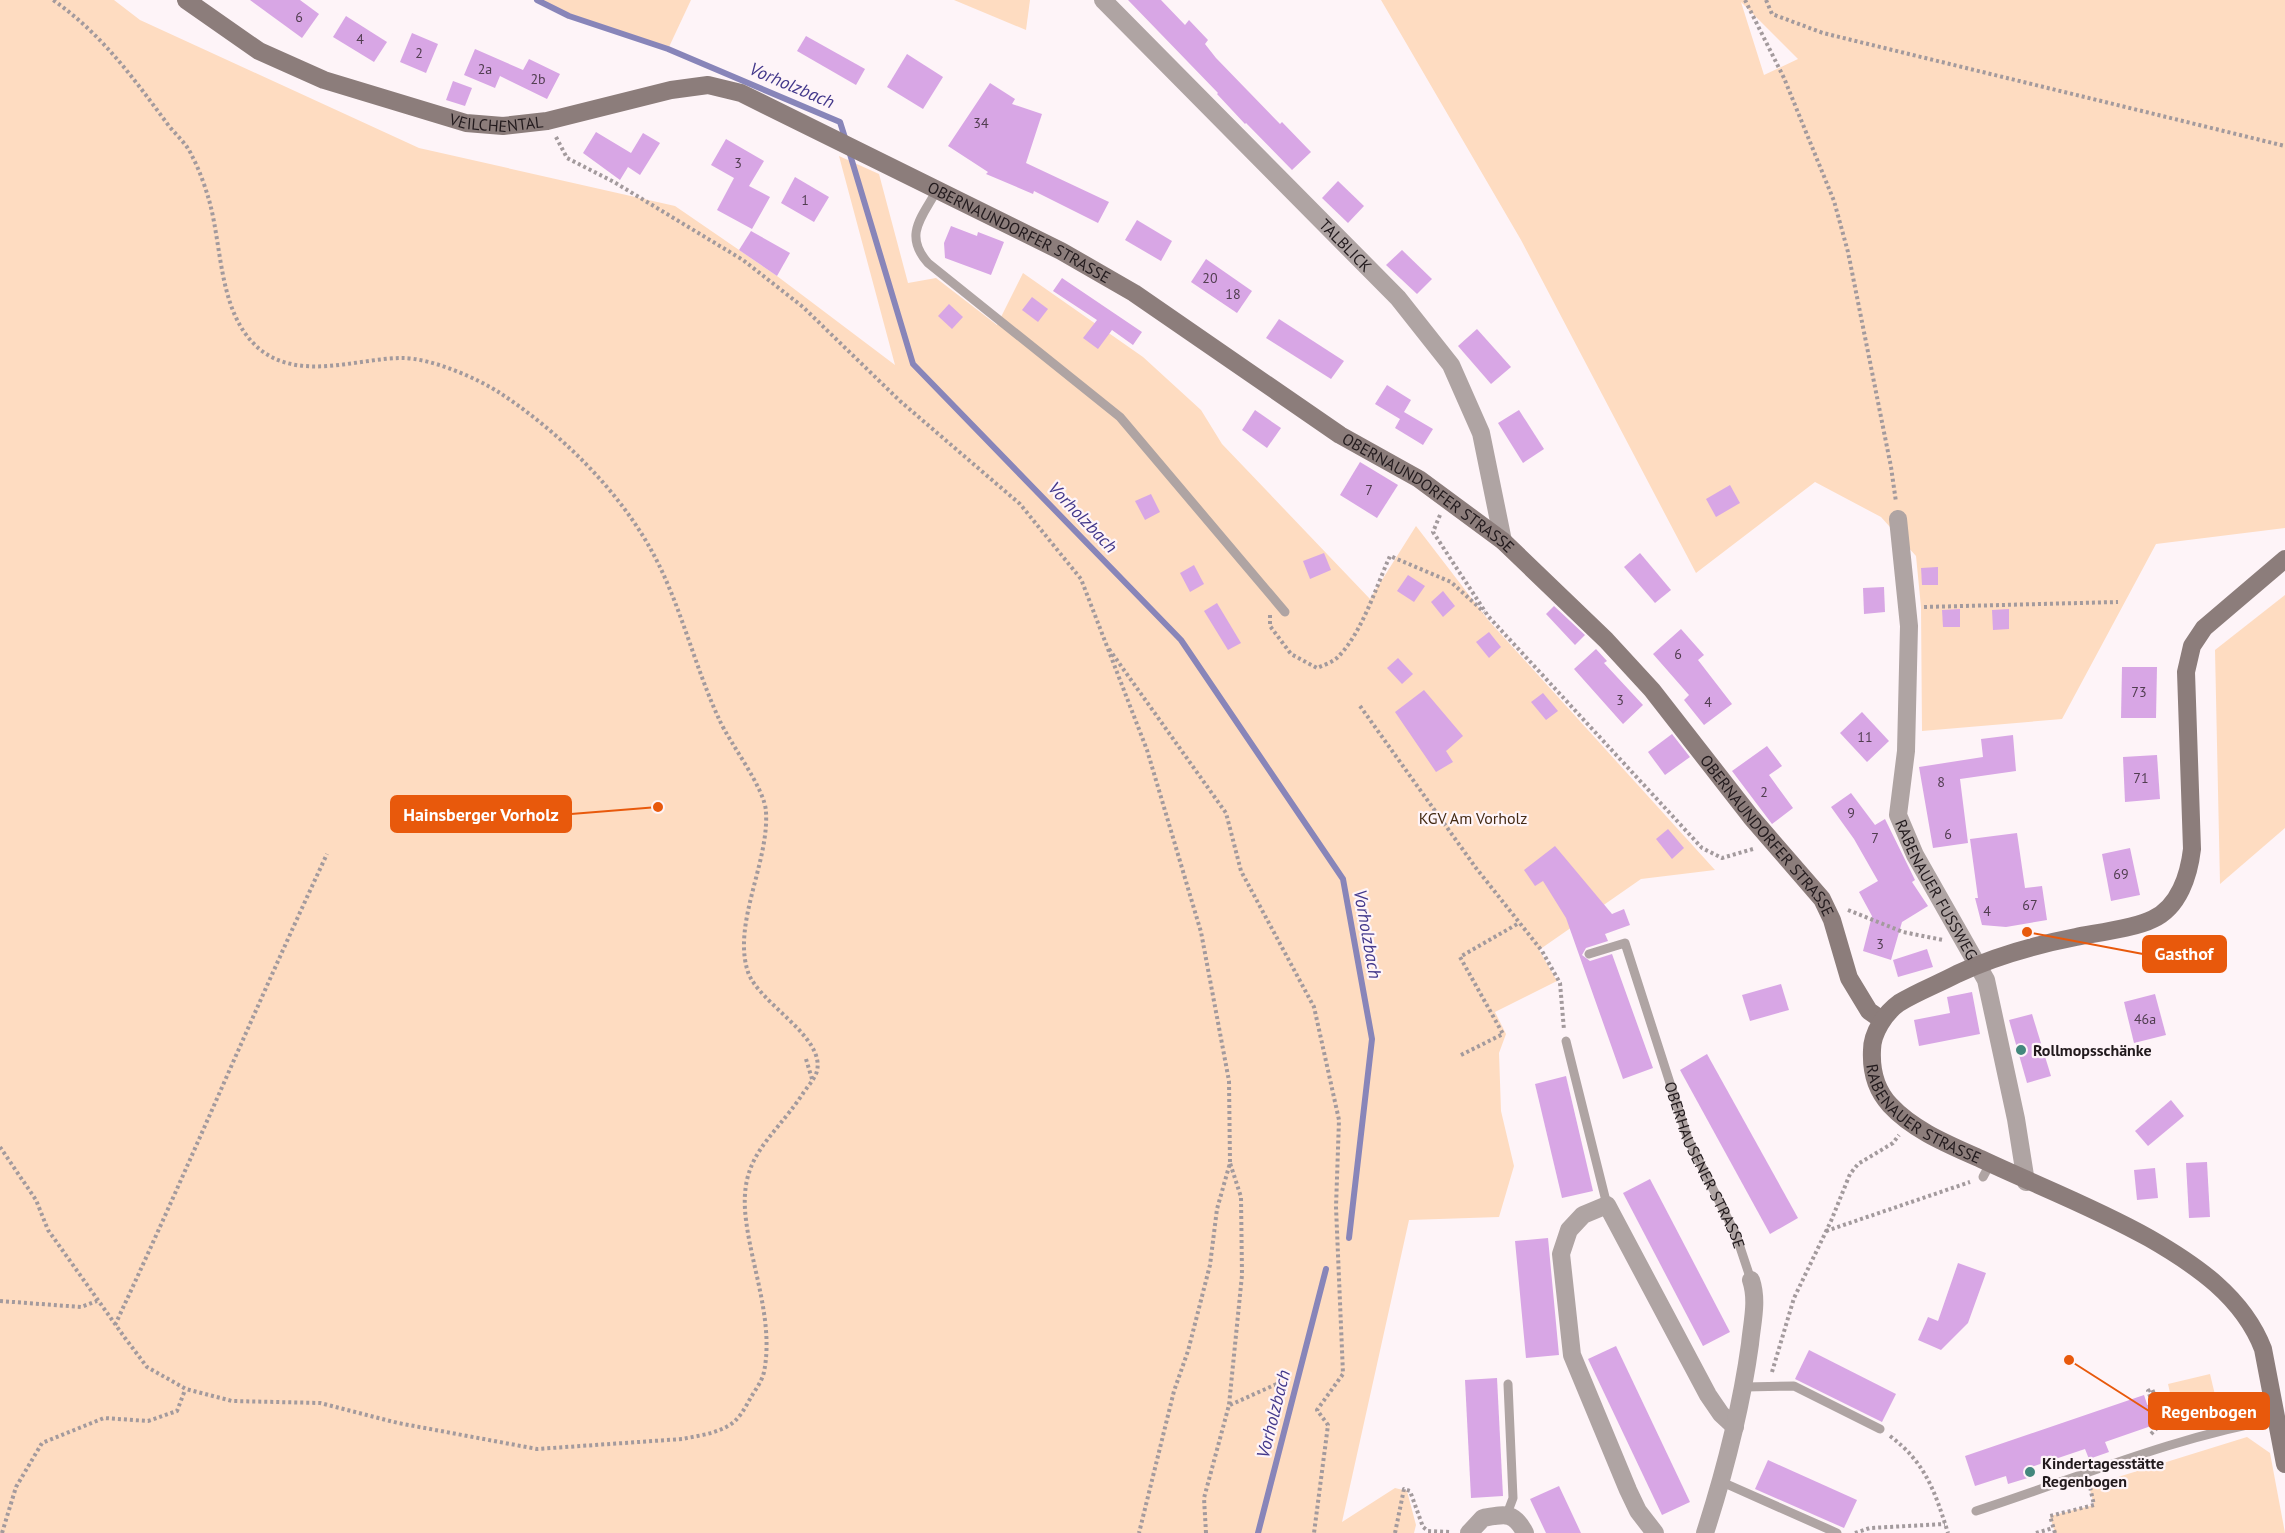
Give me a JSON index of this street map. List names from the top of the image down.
{
  "streets": {
    "street": [
      "VEILCHENTAL",
      "OBERNAUNDORFER STRASSE",
      "TALBLICK",
      "RABENAUER FUSSWEG",
      "RABENAUER STRASSE",
      "OBERHAUSENER STRASSE"
    ]
  },
  "crossings": [
    ["VEILCHENTAL", "OBERNAUNDORFER STRASSE"],
    ["OBERNAUNDORFER STRASSE", "TALBLICK"],
    ["OBERNAUNDORFER STRASSE", "RABENAUER STRASSE"],
    ["RABENAUER FUSSWEG", "RABENAUER STRASSE"]
  ],
  "water": ["Vorholzbach"],
  "parks": ["KGV Am Vorholz"],
  "places": [
    "Hainsberger Vorholz",
    "Gasthof",
    "Rollmopsschänke",
    "Regenbogen",
    "Kindertagesstätte Regenbogen"
  ],
  "house_numbers": [
    "6",
    "4",
    "2",
    "2a",
    "2b",
    "34",
    "3",
    "1",
    "20",
    "18",
    "7",
    "6",
    "73",
    "3",
    "4",
    "11",
    "71",
    "8",
    "2",
    "9",
    "6",
    "7",
    "69",
    "67",
    "4",
    "3",
    "46a"
  ]
}
